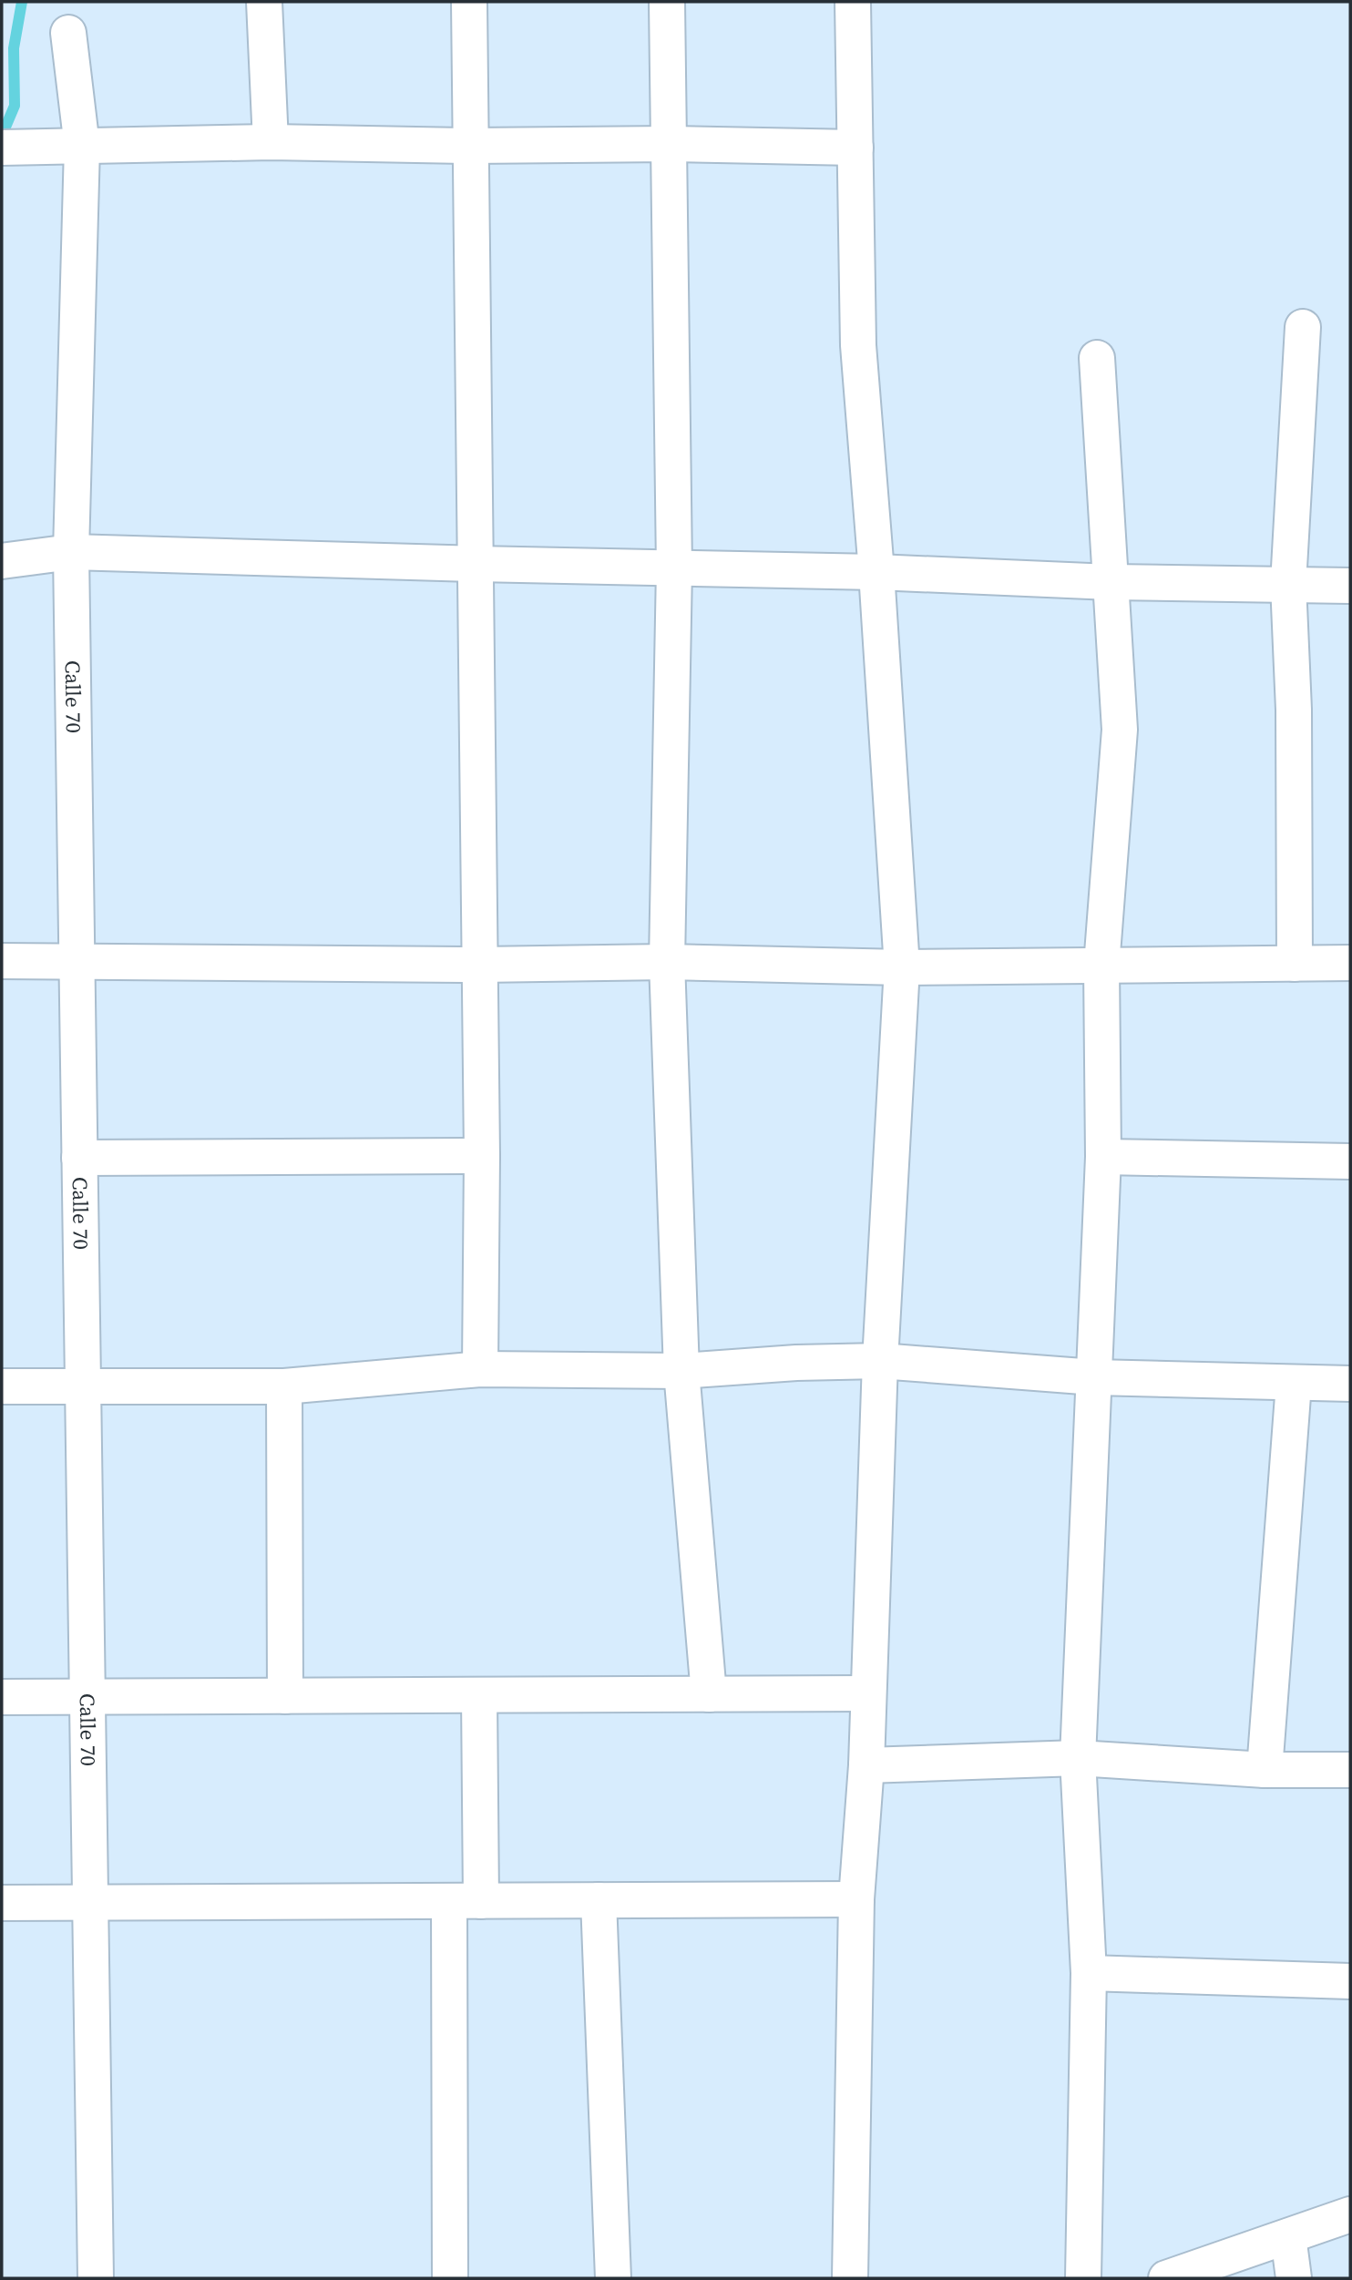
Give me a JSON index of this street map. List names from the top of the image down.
{
  "streets": {
    "street": ["Calle 70"]
  }
}
